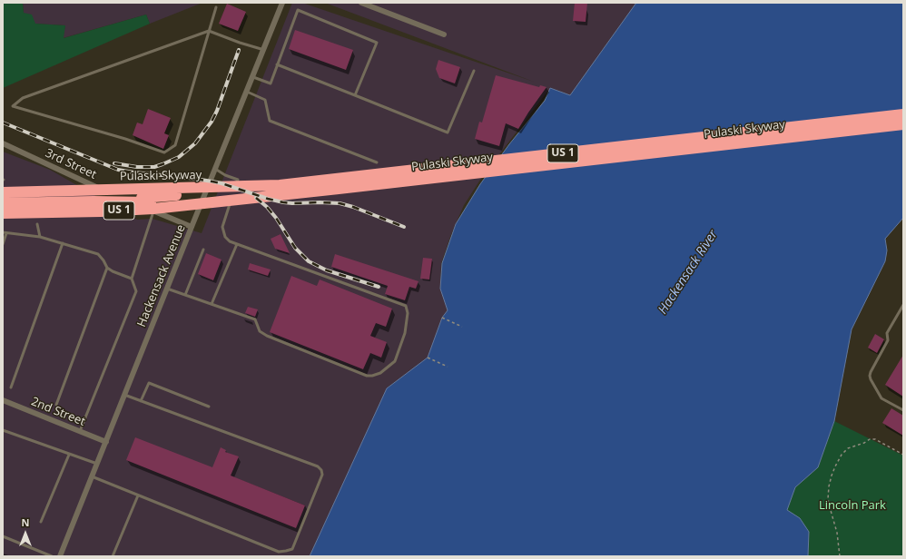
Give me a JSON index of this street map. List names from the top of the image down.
{
  "streets": {
    "highway": ["Pulaski Skyway", "US 1"],
    "street": ["3rd Street", "Hackensack Avenue", "2nd Street"]
  },
  "crossings": [
    ["3rd Street", "Hackensack Avenue"],
    ["Hackensack Avenue", "2nd Street"]
  ],
  "water": ["Hackensack River"],
  "parks": ["Lincoln Park"],
  "north": "top"
}
